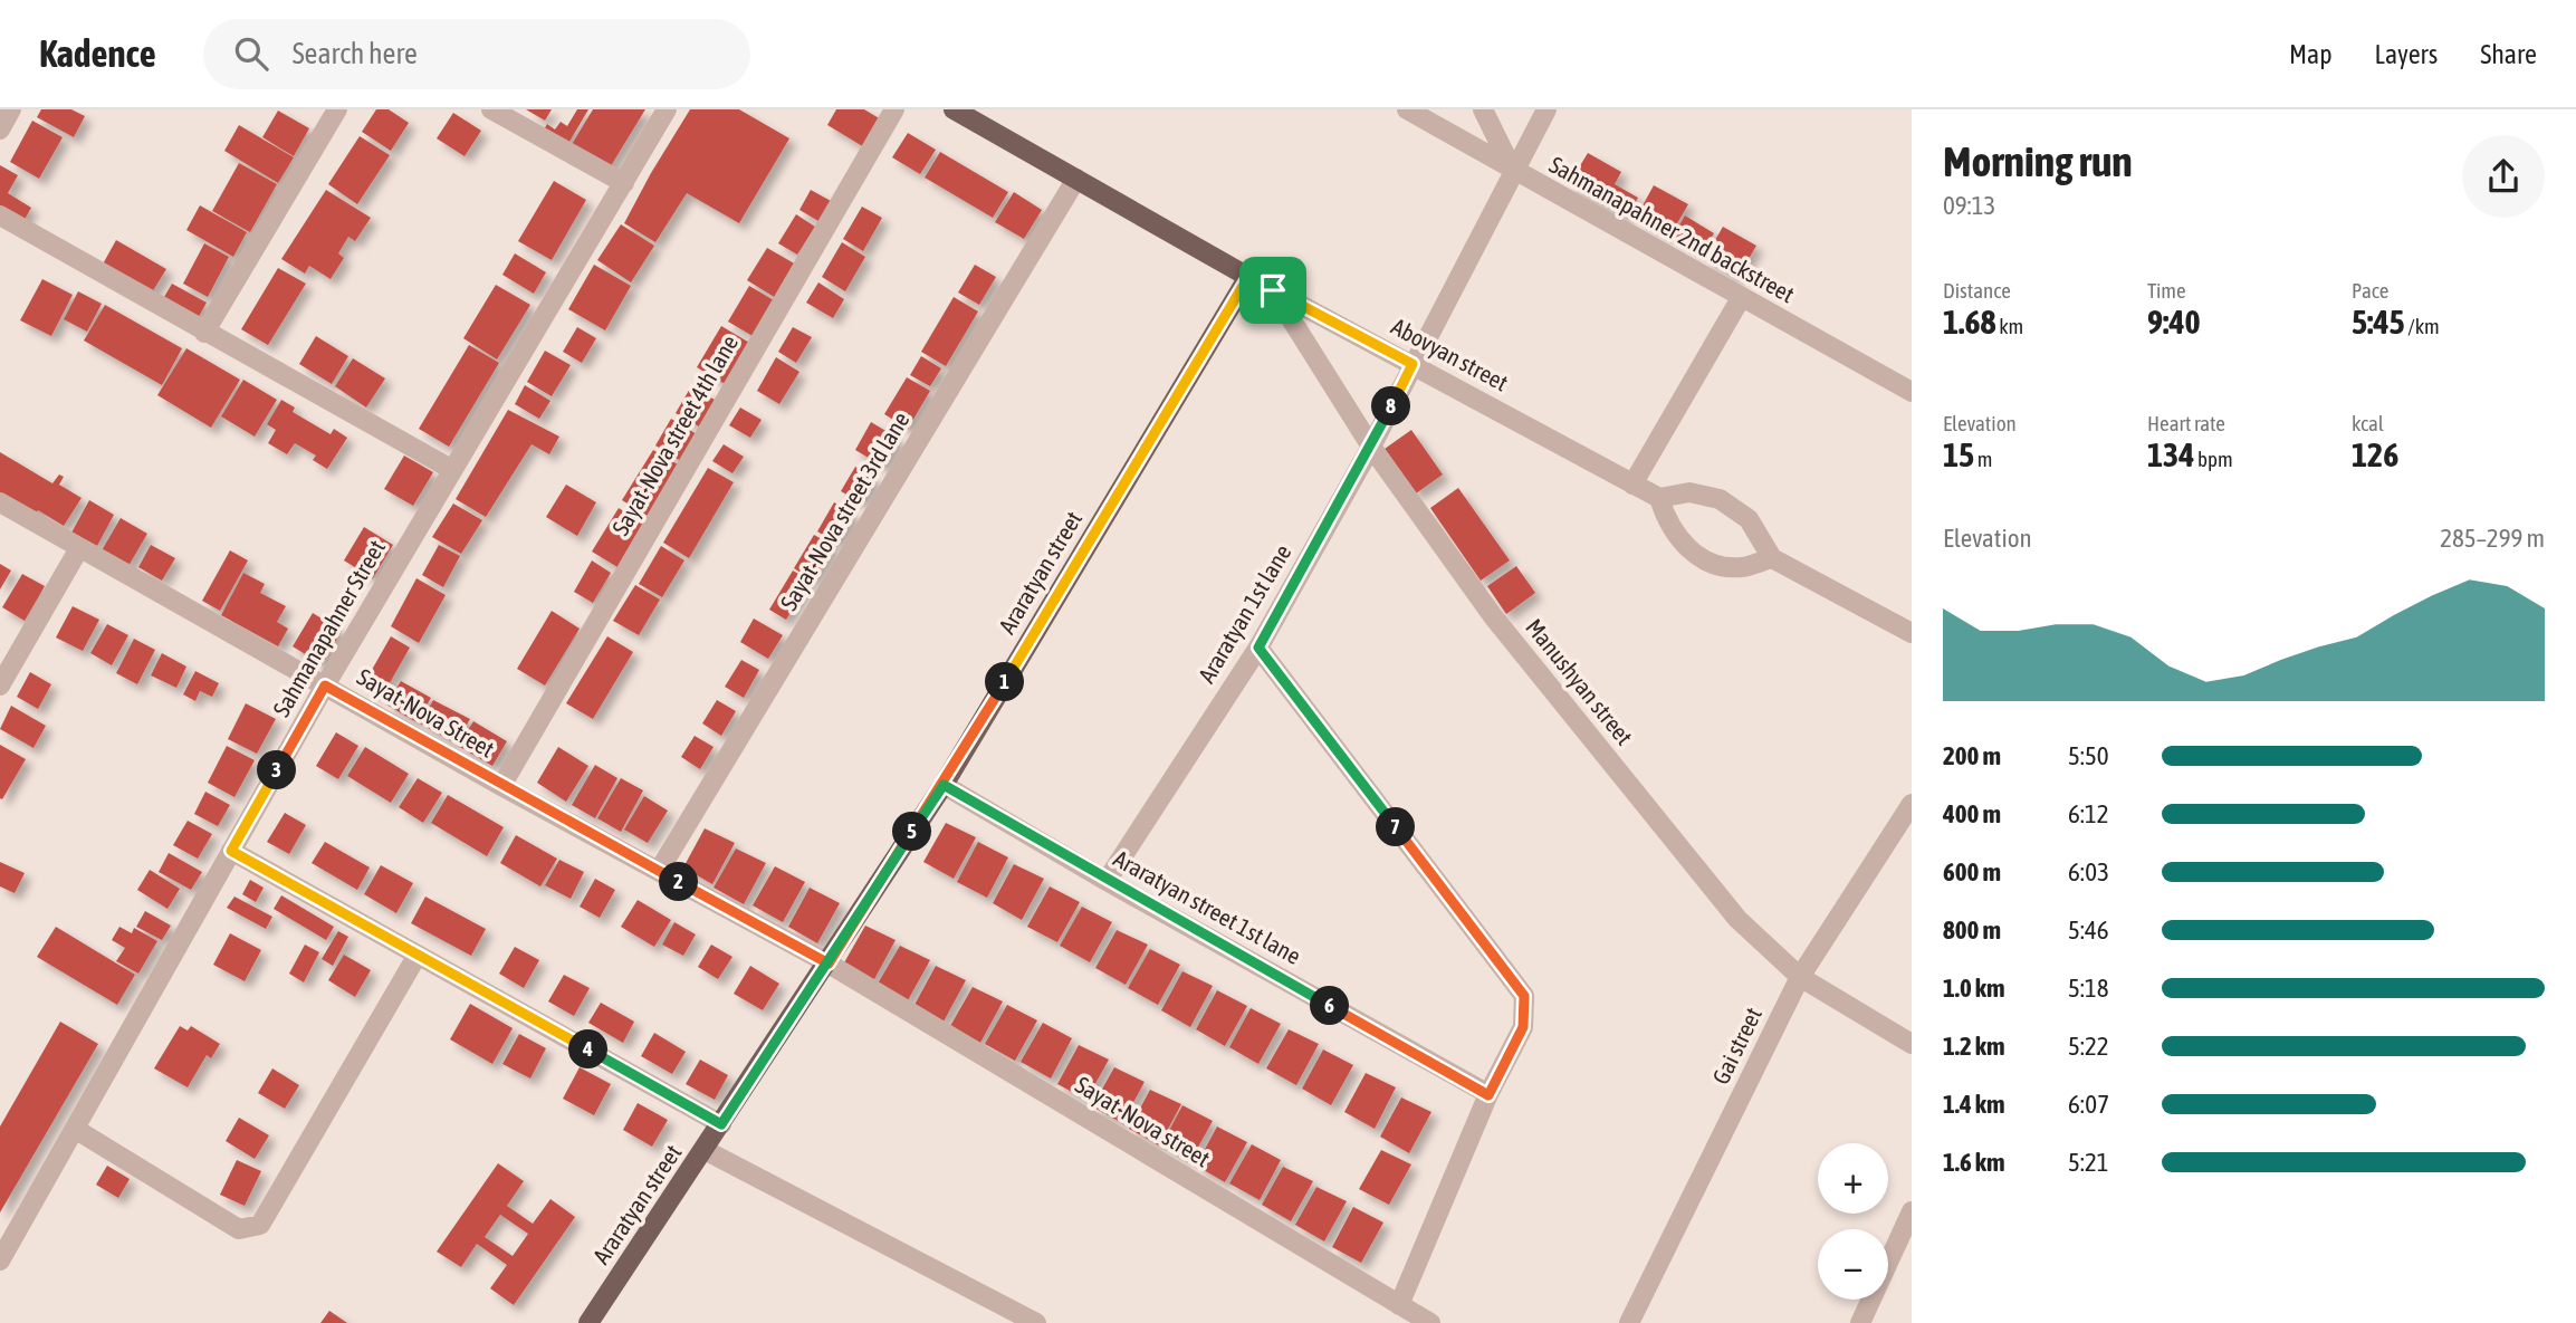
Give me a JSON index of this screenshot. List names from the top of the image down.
{
  "streets": {
    "main road": ["Abovyan street", "Araratyan street"],
    "street": [
      "Sahmanapahner 2nd backstreet",
      "Sayat-Nova street 4th lane",
      "Sayat-Nova street 3rd lane",
      "Araratyan 1st lane",
      "Sahmanapahner Street",
      "Manushyan street",
      "Sayat-Nova Street",
      "Araratyan street 1st lane",
      "Gai street",
      "Sayat-Nova street"
    ]
  },
  "crossings": [
    ["Sahmanapahner 2nd backstreet", "Araratyan 1st lane"],
    ["Abovyan street", "Sayat-Nova street 3rd lane"],
    ["Abovyan street", "Araratyan street"],
    ["Abovyan street", "Araratyan 1st lane"],
    ["Abovyan street", "Manushyan street"],
    ["Sayat-Nova street 4th lane", "Sayat-Nova Street"],
    ["Sayat-Nova street 3rd lane", "Sayat-Nova Street"],
    ["Araratyan street", "Sayat-Nova Street"],
    ["Araratyan street", "Araratyan street 1st lane"],
    ["Araratyan street", "Sayat-Nova street"],
    ["Araratyan 1st lane", "Manushyan street"],
    ["Araratyan 1st lane", "Araratyan street 1st lane"],
    ["Sahmanapahner Street", "Sayat-Nova Street"],
    ["Manushyan street", "Gai street"],
    ["Sayat-Nova Street", "Sayat-Nova street"]
  ],
  "page": {
    "header": "Kadence",
    "search": "Search here",
    "nav": ["Map", "Layers", "Share"],
    "heading": ["Morning run", "09:13"],
    "stats": [
      ["Distance", "1.68 km"],
      ["Time", "9:40"],
      ["Pace", "5:45 /km"],
      ["Elevation", "15 m"],
      ["Heart rate", "134 bpm"],
      ["kcal", "126"]
    ],
    "pins": [
      "8",
      "1",
      "3",
      "7",
      "5",
      "2",
      "6",
      "4"
    ],
    "chart": ["Elevation", "285–299 m"],
    "list": [
      {
        "name": "200 m",
        "note": "5:50"
      },
      {
        "name": "400 m",
        "note": "6:12"
      },
      {
        "name": "600 m",
        "note": "6:03"
      },
      {
        "name": "800 m",
        "note": "5:46"
      },
      {
        "name": "1.0 km",
        "note": "5:18"
      },
      {
        "name": "1.2 km",
        "note": "5:22"
      },
      {
        "name": "1.4 km",
        "note": "6:07"
      },
      {
        "name": "1.6 km",
        "note": "5:21"
      }
    ],
    "map_buttons": ["+", "−"]
  }
}
